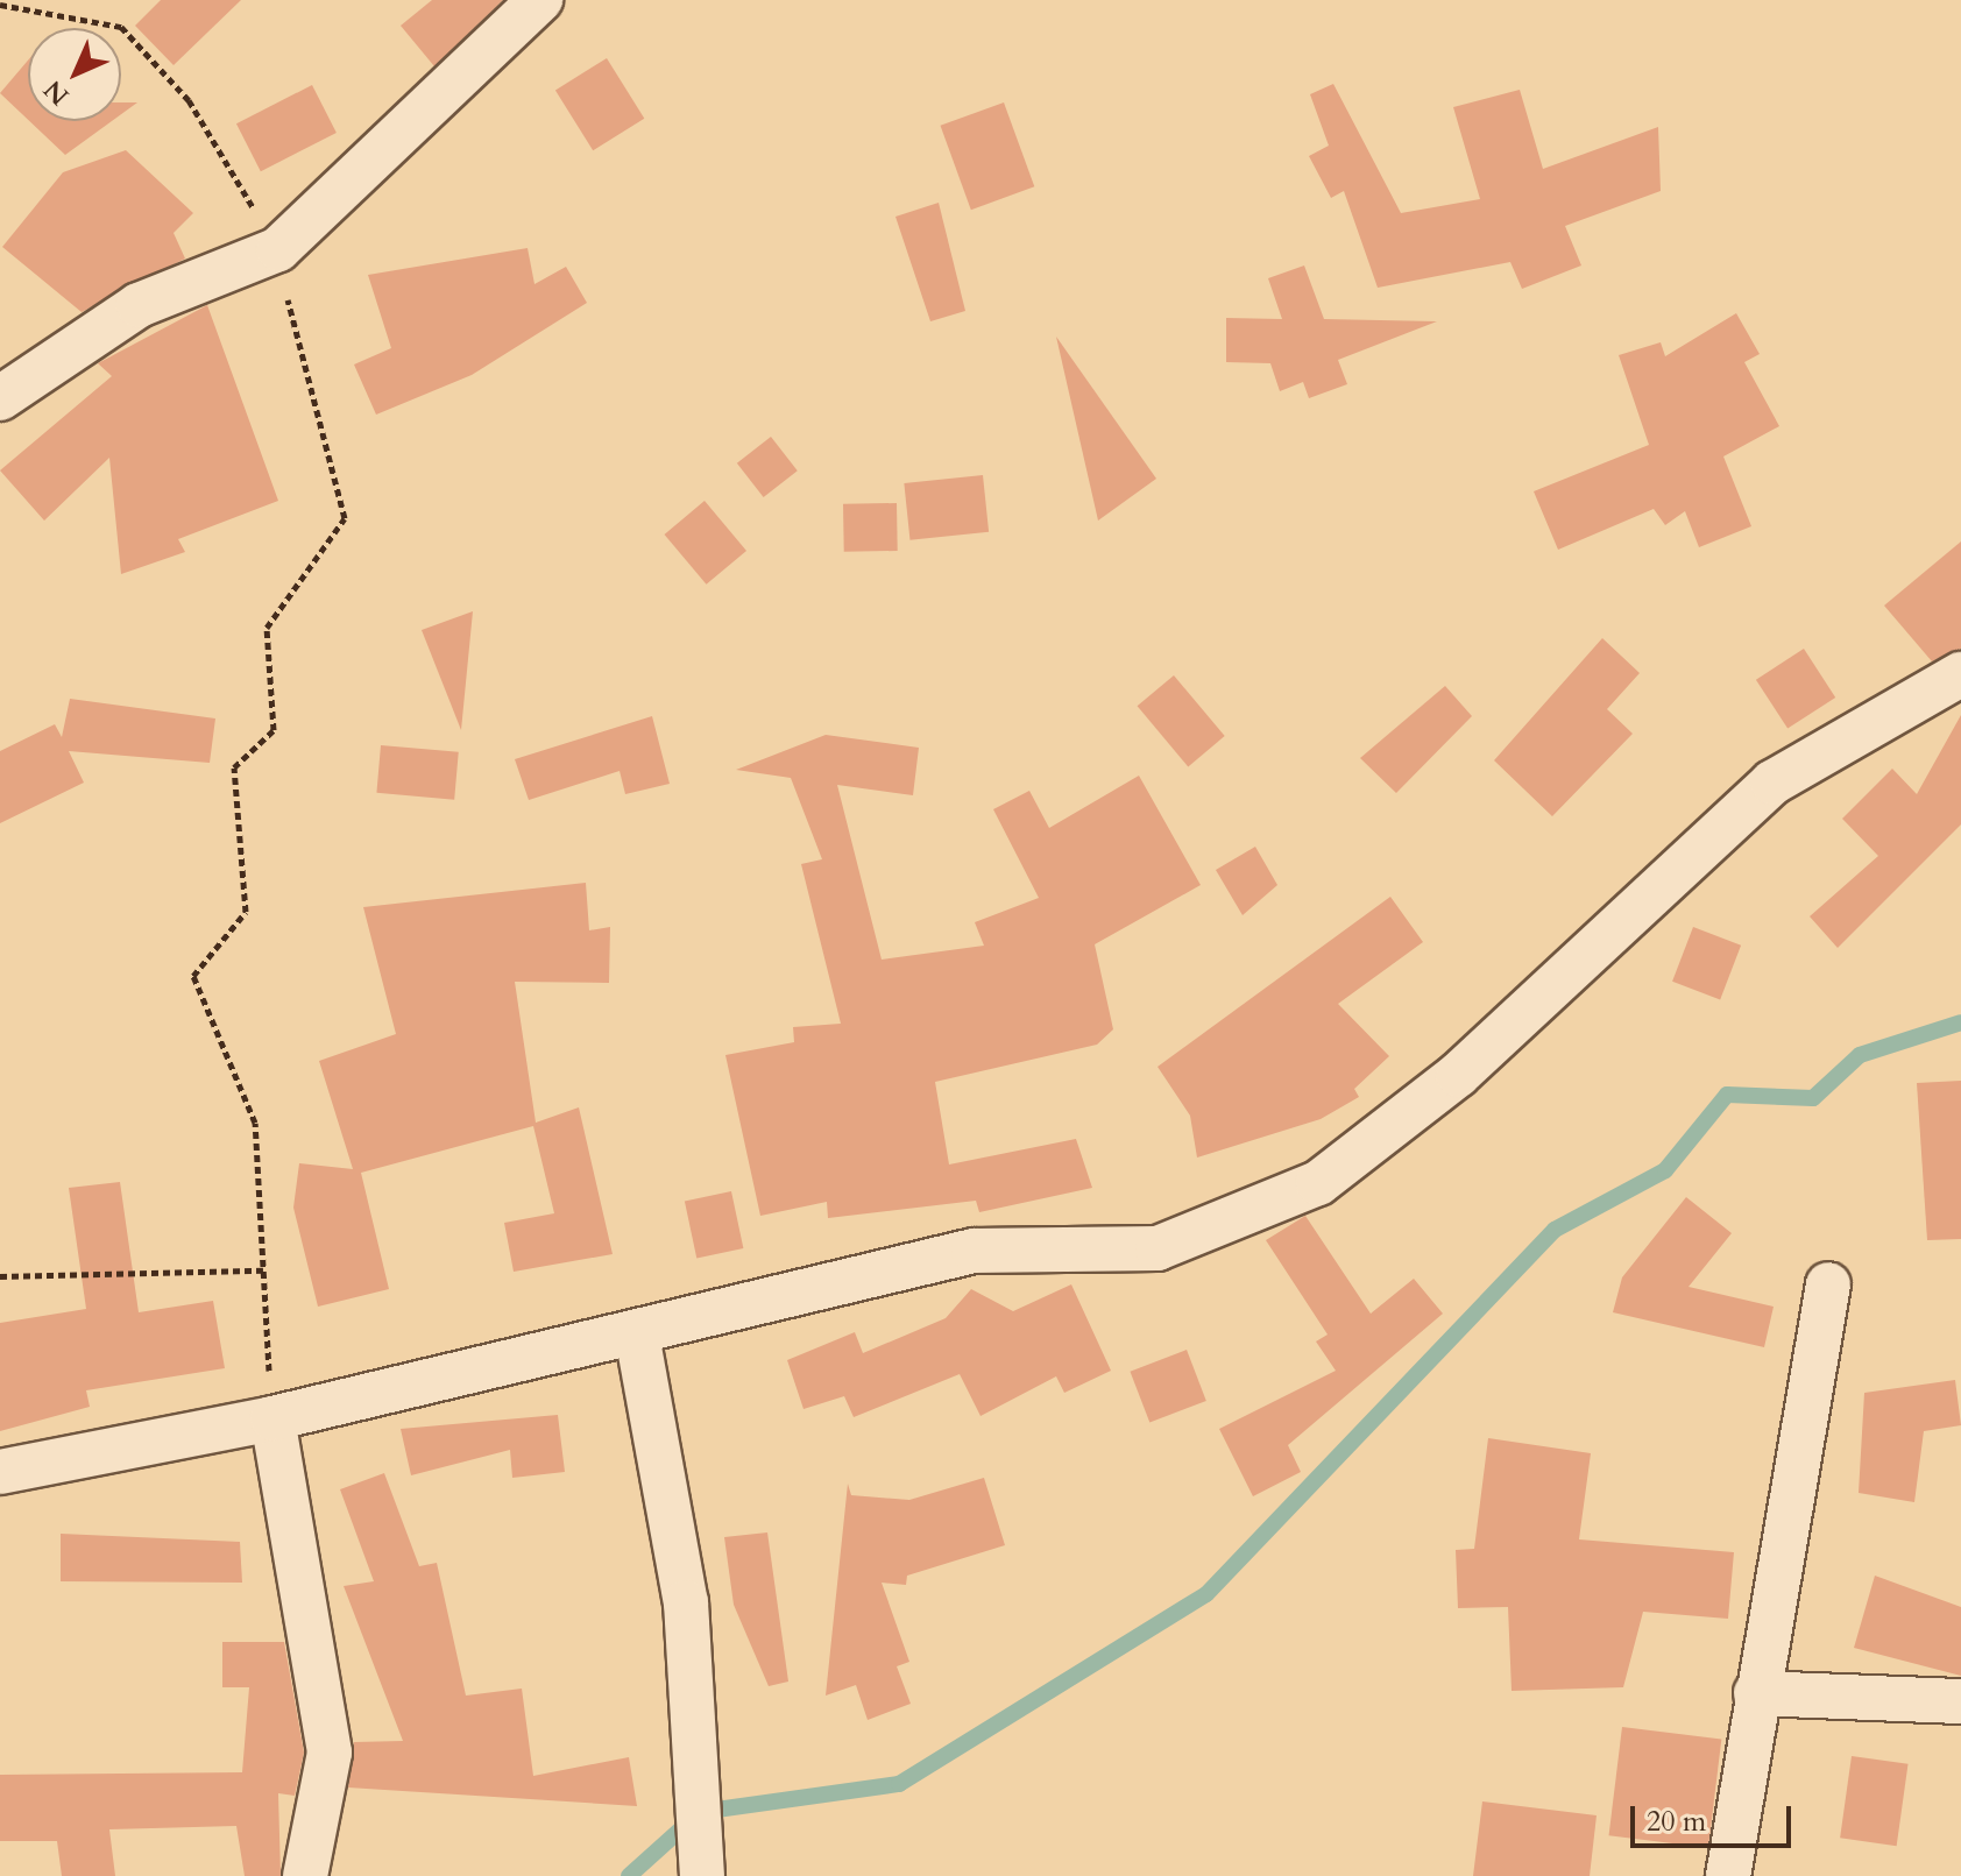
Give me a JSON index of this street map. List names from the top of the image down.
{
  "scale_bar": "20 m",
  "north": "bottom left"
}
